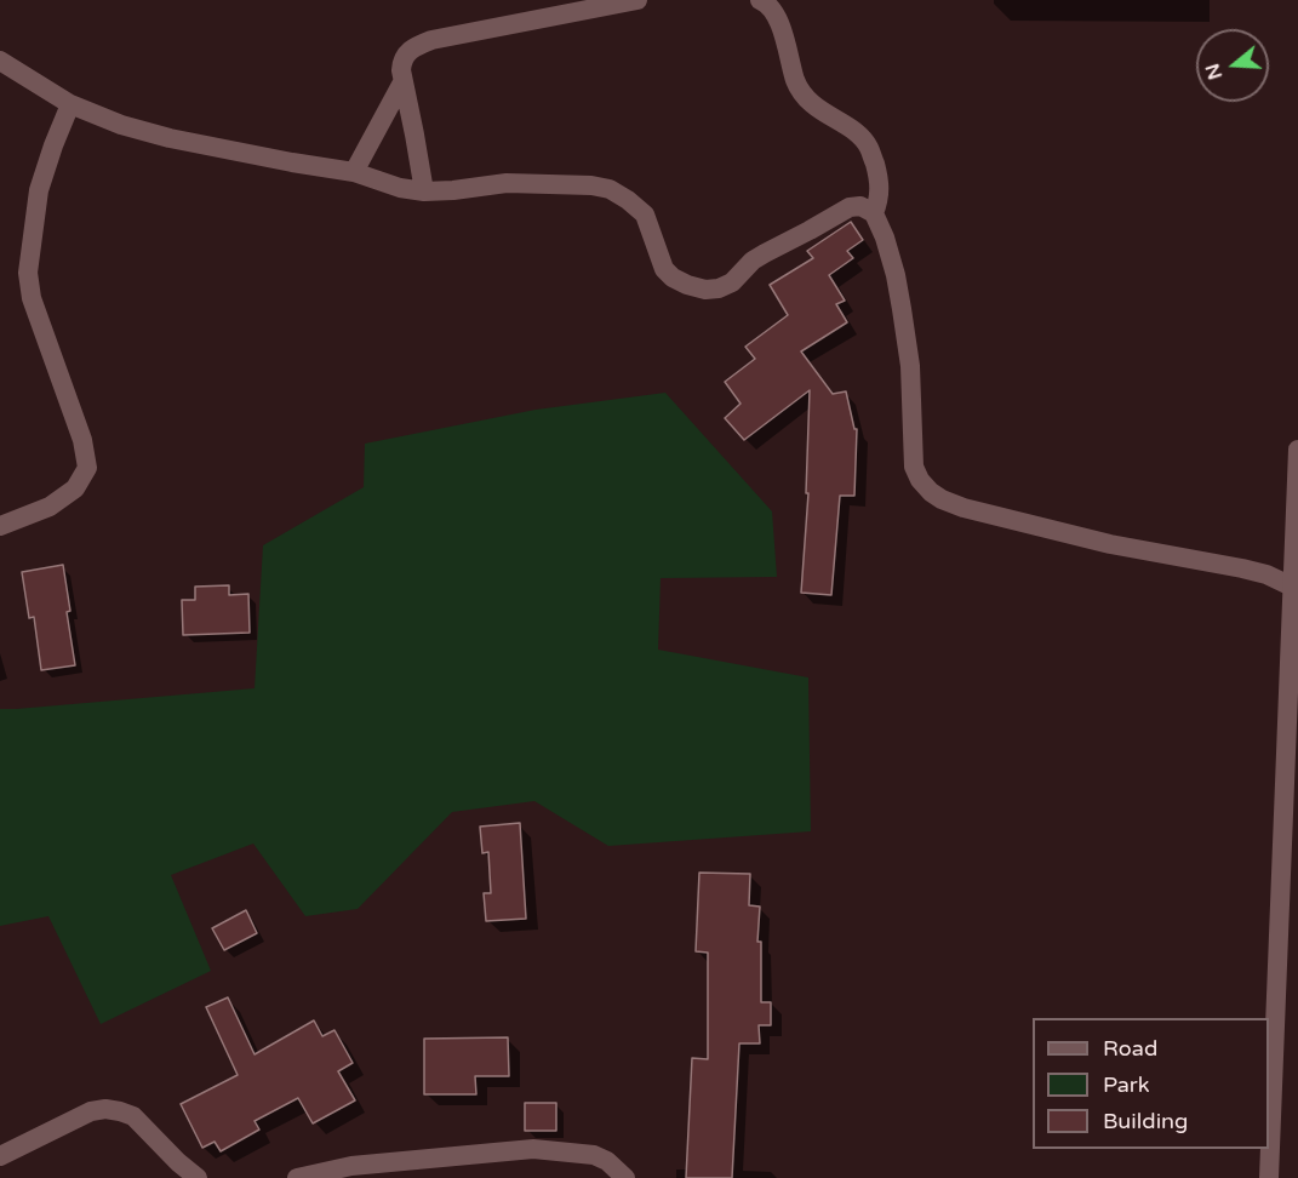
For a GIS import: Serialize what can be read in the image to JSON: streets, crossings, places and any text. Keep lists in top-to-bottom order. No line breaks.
{"legend":["Road","Park","Building"],"north":"left"}
